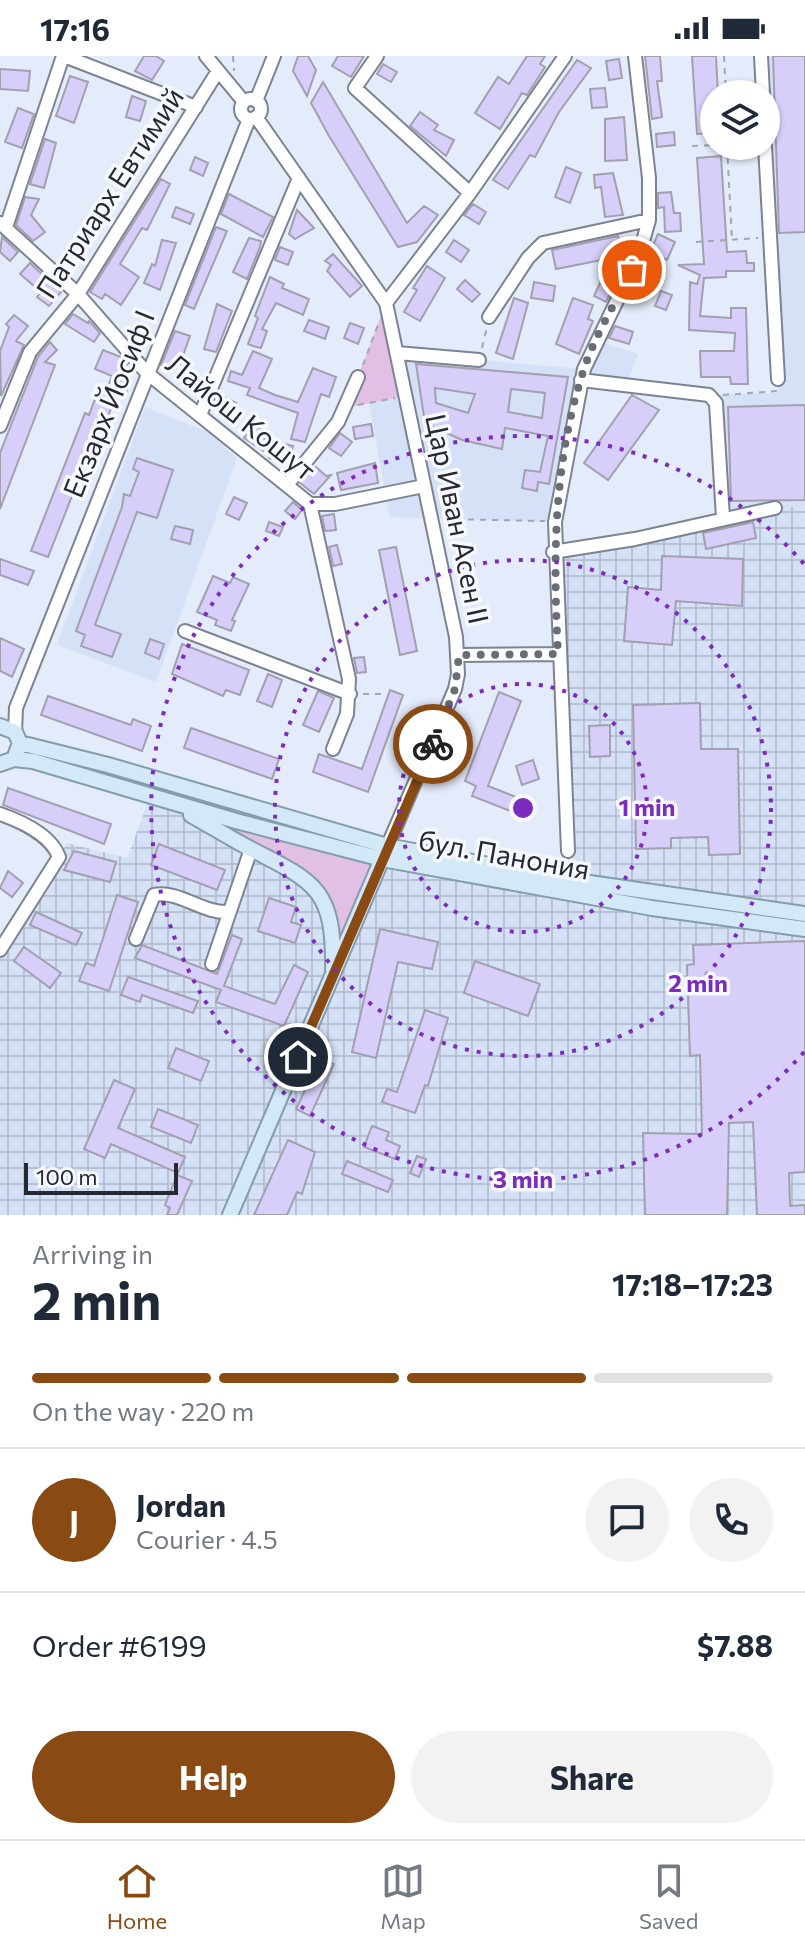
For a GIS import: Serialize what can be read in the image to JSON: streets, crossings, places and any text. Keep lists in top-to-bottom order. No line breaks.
{"streets":{"main road":["Цар Иван Асен II","бул. Панония"],"street":["Патриарх Евтимий","Екзарх Йосиф I","Лайош Кошут"]},"crossings":[["Патриарх Евтимий","Лайош Кошут"],["Екзарх Йосиф I","Лайош Кошут"],["Екзарх Йосиф I","Цар Иван Асен II"],["Екзарх Йосиф I","бул. Панония"],["Цар Иван Асен II","бул. Панония"]],"scale_bar":"100 m","page":{"status":"17:16","scale":"100 m","heading":["2 min","Arriving in","17:18–17:23"],"panel":["Jordan","Courier · 4.5","Order #6199","$7.88"],"bar":"On the way · 220 m","round":"J","buttons":["Help","Share"],"tabs":["Home","Map","Saved"]},"rings":["1 min","2 min","3 min"]}
